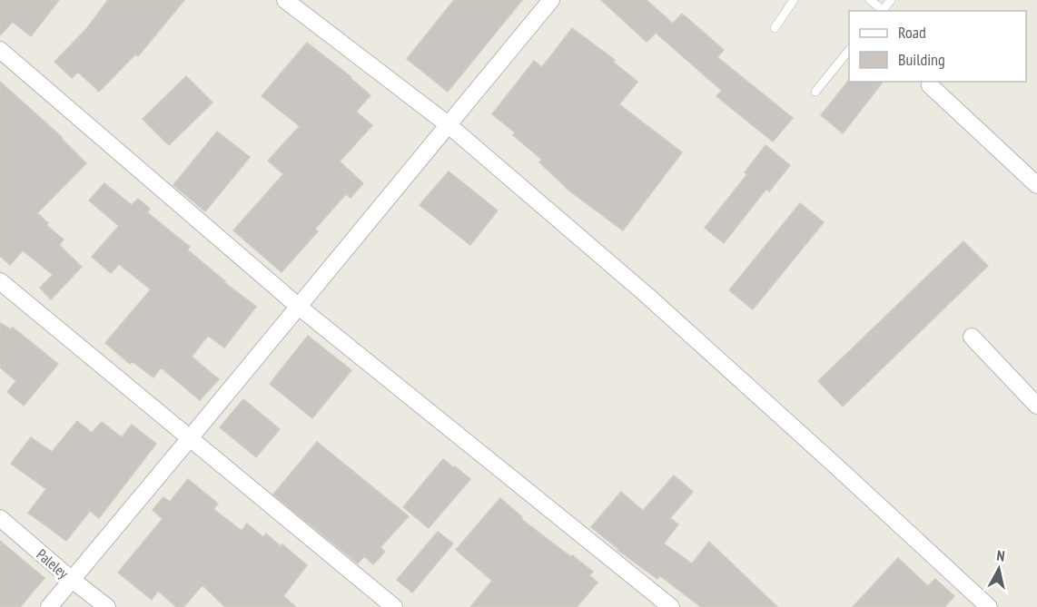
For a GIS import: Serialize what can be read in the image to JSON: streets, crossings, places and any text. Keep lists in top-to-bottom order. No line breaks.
{"streets":{"street":["Paleley"]},"legend":["Road","Building"],"north":"top"}
